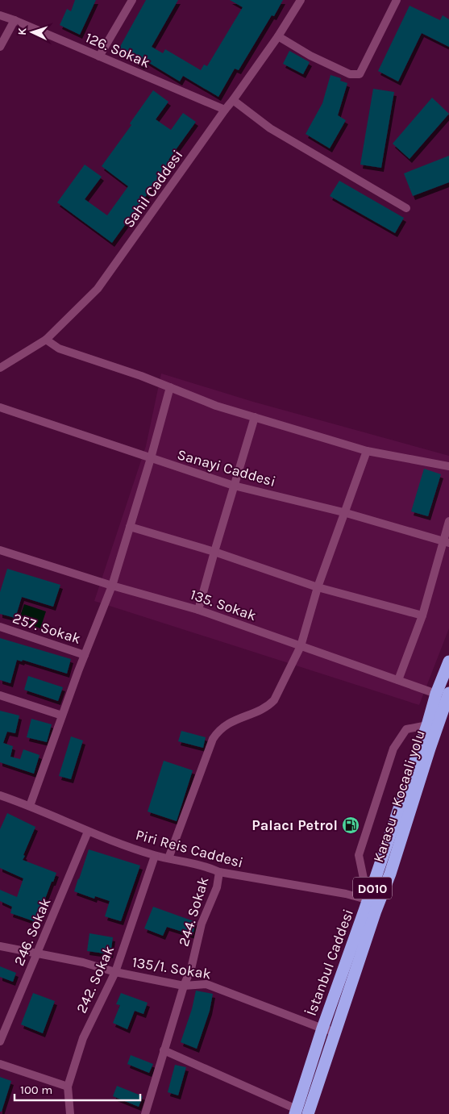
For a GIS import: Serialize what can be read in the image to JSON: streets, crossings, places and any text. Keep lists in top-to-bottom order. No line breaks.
{"streets":{"highway":["Karasu - Kocaali yolu","D010","İstanbul Caddesi"],"street":["126. Sokak","Sahil Caddesi","Sanayi Caddesi","135. Sokak","257. Sokak","Piri Reis Caddesi","244. Sokak","246. Sokak","135/1. Sokak","242. Sokak"]},"crossings":[["126. Sokak","Sahil Caddesi"],["135. Sokak","İstanbul Caddesi"],["Karasu - Kocaali yolu","Piri Reis Caddesi"],["Karasu - Kocaali yolu","İstanbul Caddesi"],["Karasu - Kocaali yolu","135/1. Sokak"],["Piri Reis Caddesi","244. Sokak"],["Piri Reis Caddesi","246. Sokak"],["Piri Reis Caddesi","İstanbul Caddesi"],["Piri Reis Caddesi","242. Sokak"],["244. Sokak","135/1. Sokak"],["246. Sokak","135/1. Sokak"],["İstanbul Caddesi","135/1. Sokak"],["135/1. Sokak","242. Sokak"]],"places":{"fuel station":["Palacı Petrol"]},"scale_bar":"100 m","north":"left"}
